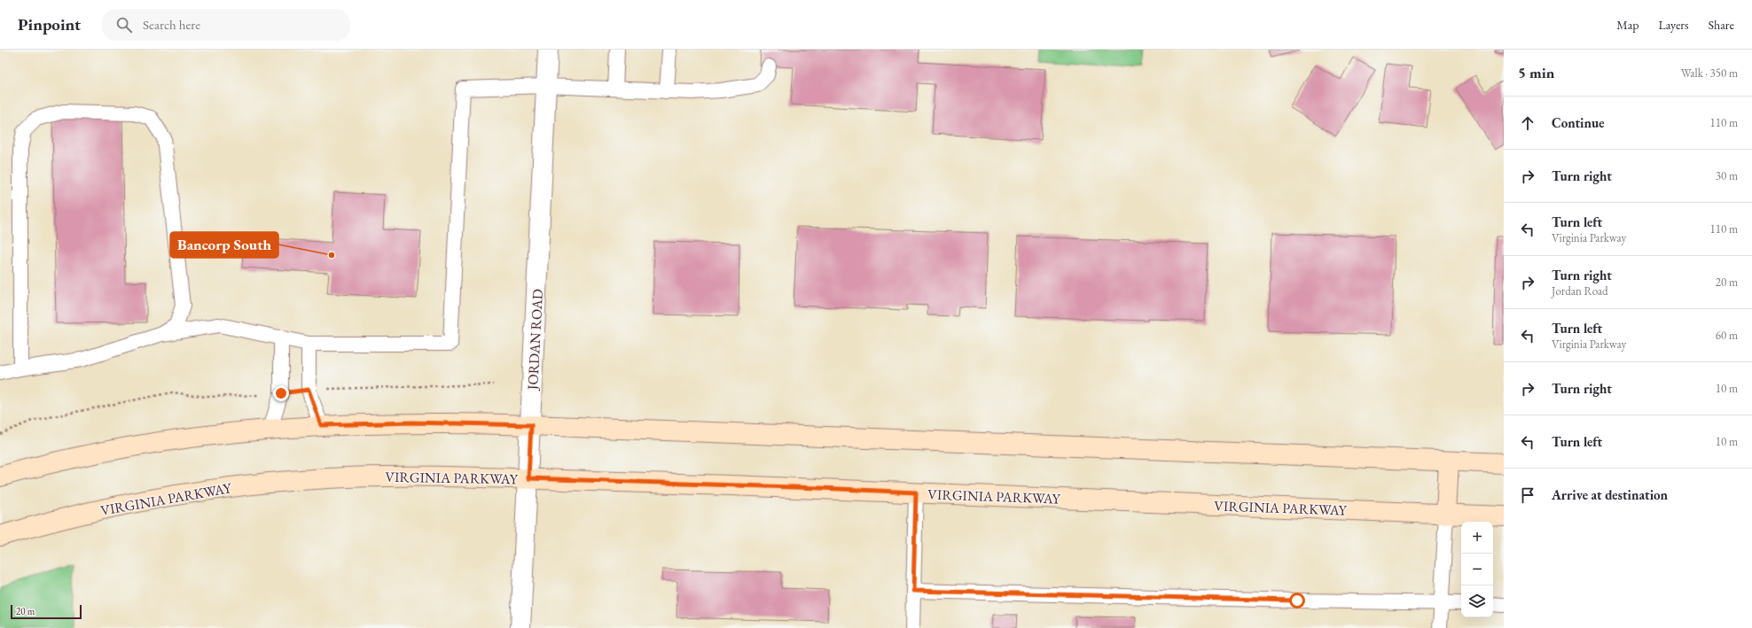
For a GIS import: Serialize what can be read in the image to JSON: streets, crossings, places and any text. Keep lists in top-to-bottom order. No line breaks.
{"streets":{"main road":["VIRGINIA PARKWAY"],"street":["JORDAN ROAD"]},"crossings":[["JORDAN ROAD","VIRGINIA PARKWAY"]],"places":["Bancorp South"],"scale_bar":"20 m","page":{"header":"Pinpoint","search":"Search here","nav":["Map","Layers","Share"],"heading":["5 min","Walk · 350 m"],"list":[["Continue","110 m"],["Turn right","30 m"],["Turn left","Virginia Parkway","110 m"],["Turn right","Jordan Road","20 m"],["Turn left","Virginia Parkway","60 m"],["Turn right","10 m"],["Turn left","10 m"],"Arrive at destination"],"map_buttons":["+","−"],"scale":"20 m"}}
